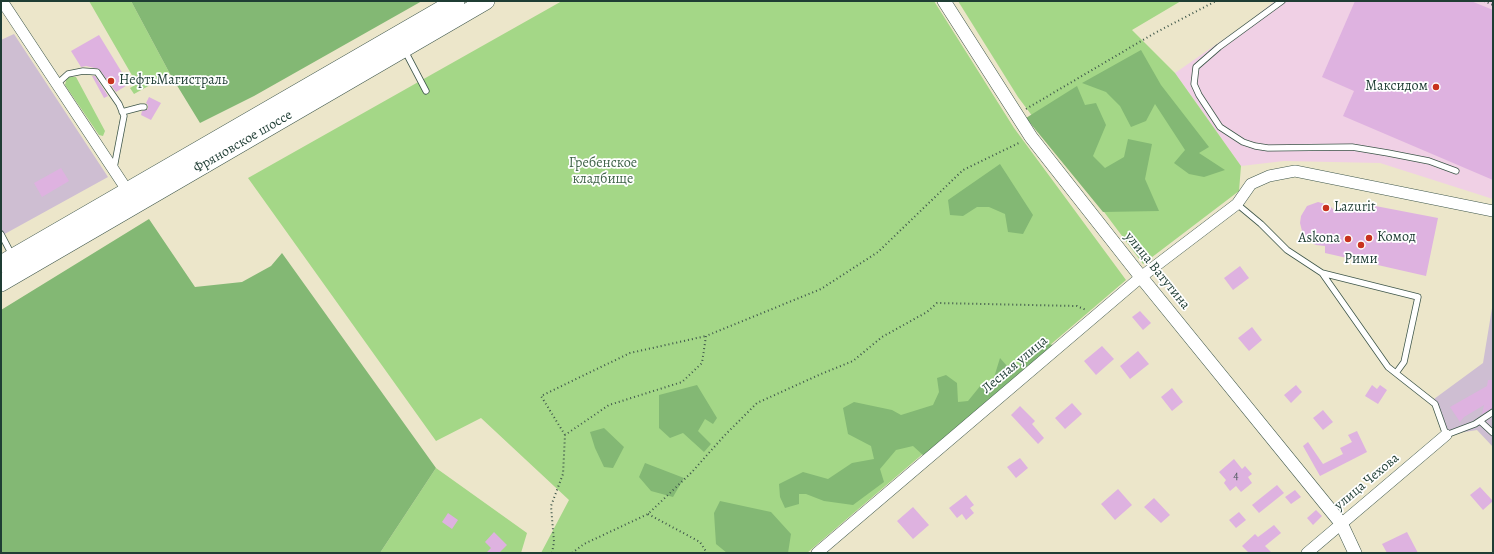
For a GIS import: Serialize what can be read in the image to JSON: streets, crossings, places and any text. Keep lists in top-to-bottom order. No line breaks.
{"streets":{"main road":["Фряновское шоссе"],"street":["улица Ватутина","Лесная улица","улица Чехова"]},"crossings":[["улица Ватутина","Лесная улица"],["улица Ватутина","улица Чехова"]],"parks":["Гребенское кладбище"],"places":["НефтьМагистраль","Максидом","Lazurit","Комод","Askona","Рими"],"house_numbers":["4"]}
